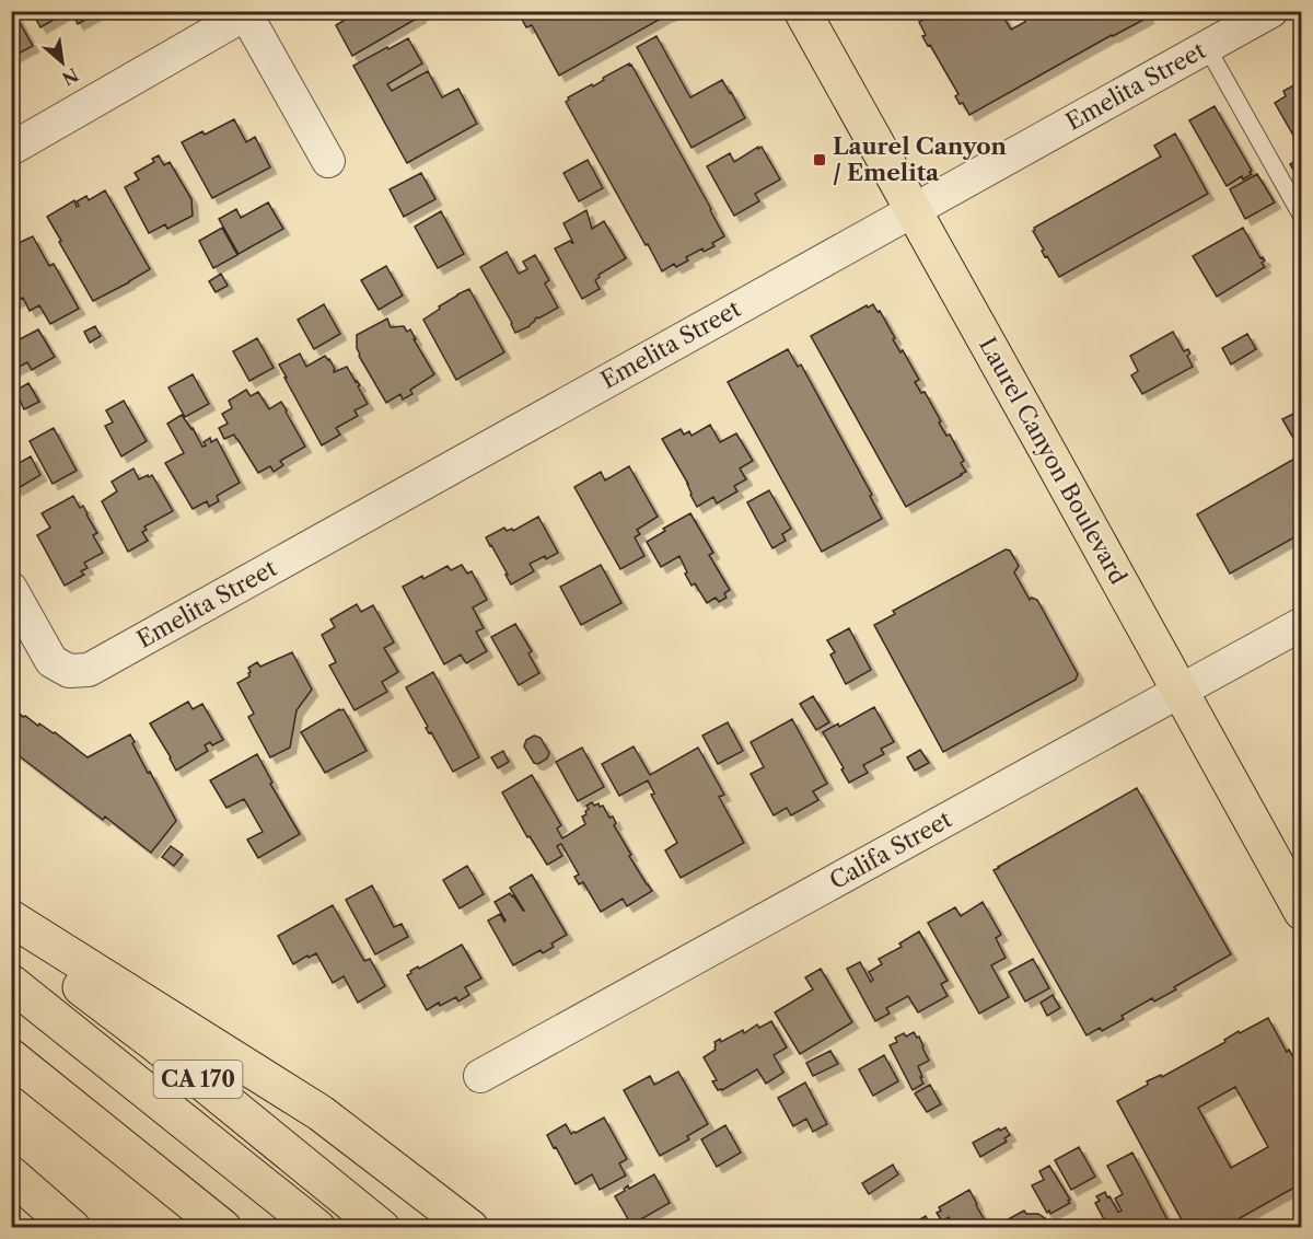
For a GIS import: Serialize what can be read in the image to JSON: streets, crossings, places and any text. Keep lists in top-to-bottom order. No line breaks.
{"streets":{"main road":["Laurel Canyon Boulevard","CA 170"],"street":["Emelita Street","Califa Street"]},"crossings":[["Emelita Street","Laurel Canyon Boulevard"],["Laurel Canyon Boulevard","Califa Street"]],"places":{"transit":["Laurel Canyon / Emelita"]},"north":"bottom right"}
